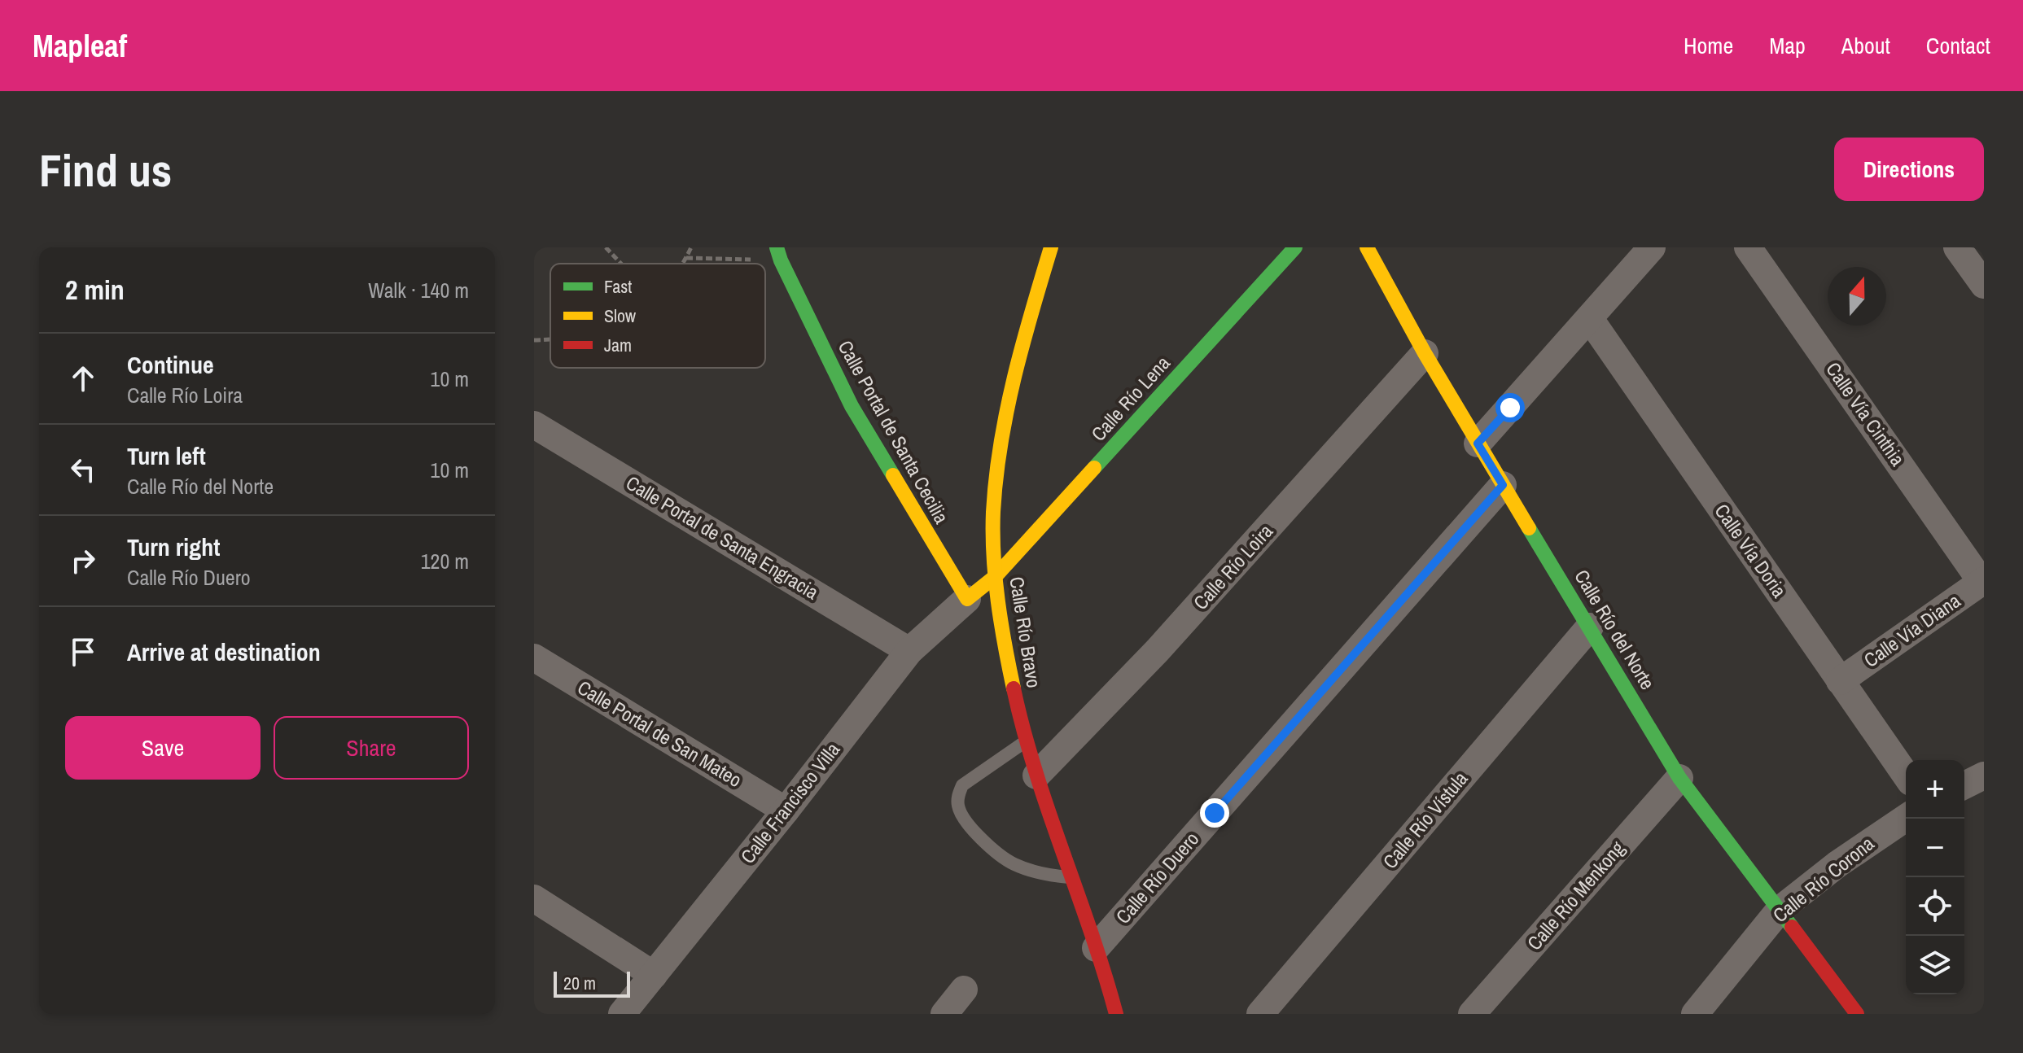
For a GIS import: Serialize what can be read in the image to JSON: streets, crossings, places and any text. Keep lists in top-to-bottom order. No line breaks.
{"streets":{"street":["Calle Río Lena","Calle Vía Cinthia","Calle Portal de Santa Cecilia","Calle Portal de Santa Engracia","Calle Vía Doria","Calle Río Loira","Calle Río del Norte","Calle Vía Diana","Calle Río Bravo","Calle Portal de San Mateo","Calle Francisco Villa","Calle Río Vístula","Calle Río Duero","Calle Río Corona","Calle Río Menkong"]},"crossings":[["Calle Río Lena","Calle Río Bravo"],["Calle Vía Cinthia","Calle Vía Diana"],["Calle Portal de Santa Cecilia","Calle Francisco Villa"],["Calle Portal de Santa Engracia","Calle Francisco Villa"],["Calle Vía Doria","Calle Vía Diana"],["Calle Río Loira","Calle Río del Norte"],["Calle Río Loira","Calle Río Bravo"],["Calle Río del Norte","Calle Río Vístula"],["Calle Río del Norte","Calle Río Duero"],["Calle Río del Norte","Calle Río Corona"],["Calle Río del Norte","Calle Río Menkong"],["Calle Río Bravo","Calle Río Duero"],["Calle Portal de San Mateo","Calle Francisco Villa"]],"legend":["Fast","Slow","Jam"],"scale_bar":"20 m","north":"top","page":{"header":"Mapleaf","nav":["Home","Map","About","Contact"],"buttons":["Directions",["Save","Share"]],"title":"Find us","heading":["2 min","Walk · 140 m"],"list":[["Continue","Calle Río Loira","10 m"],["Turn left","Calle Río del Norte","10 m"],["Turn right","Calle Río Duero","120 m"],"Arrive at destination"],"map_buttons":["+","−"],"scale":"20 m"}}
